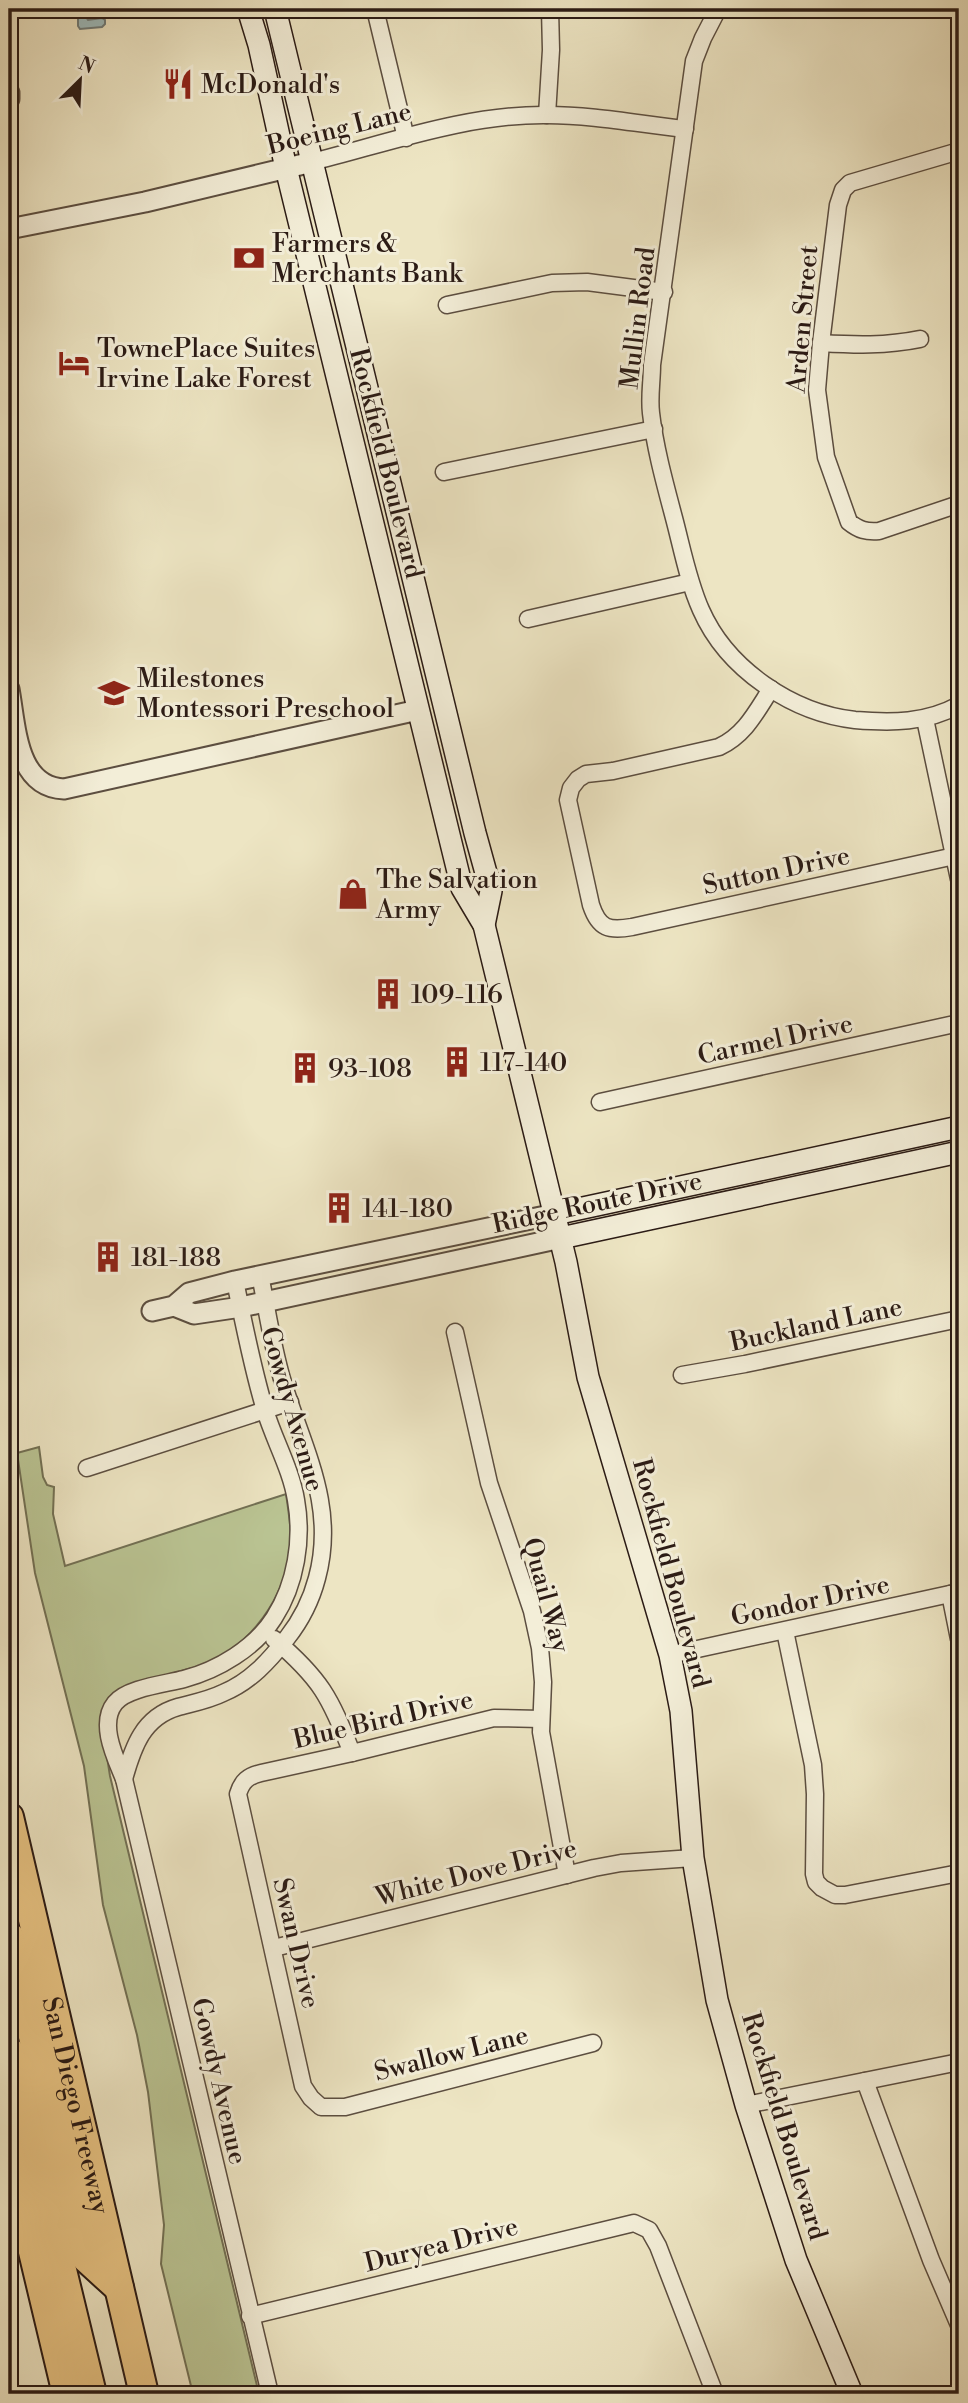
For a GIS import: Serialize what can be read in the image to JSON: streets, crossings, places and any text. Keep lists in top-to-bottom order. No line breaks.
{"streets":{"highway":["San Diego Freeway"],"main road":["Rockfield Boulevard","Ridge Route Drive"],"street":["Boeing Lane","Mullin Road","Arden Street","Sutton Drive","Carmel Drive","Buckland Lane","Gowdy Avenue","Quail Way","Gondor Drive","Blue Bird Drive","White Dove Drive","Swan Drive","Swallow Lane","Duryea Drive"]},"crossings":[["Boeing Lane","Mullin Road"],["Boeing Lane","Rockfield Boulevard"],["Mullin Road","Sutton Drive"],["Rockfield Boulevard","Ridge Route Drive"],["Rockfield Boulevard","Gondor Drive"],["Rockfield Boulevard","White Dove Drive"],["Ridge Route Drive","Gowdy Avenue"],["Gowdy Avenue","Duryea Drive"],["Quail Way","Blue Bird Drive"],["Quail Way","White Dove Drive"],["Blue Bird Drive","Swan Drive"],["White Dove Drive","Swan Drive"],["Swan Drive","Swallow Lane"]],"places":{"restaurant":["McDonald's"],"bank":["Farmers & Merchants Bank"],"hotel":["TownePlace Suites Irvine Lake Forest"],"school or university":["Milestones Montessori Preschool"],"shop":["The Salvation Army"],"building":["109-116","117-140","93-108","141-180","181-188"]},"north":"top right"}
